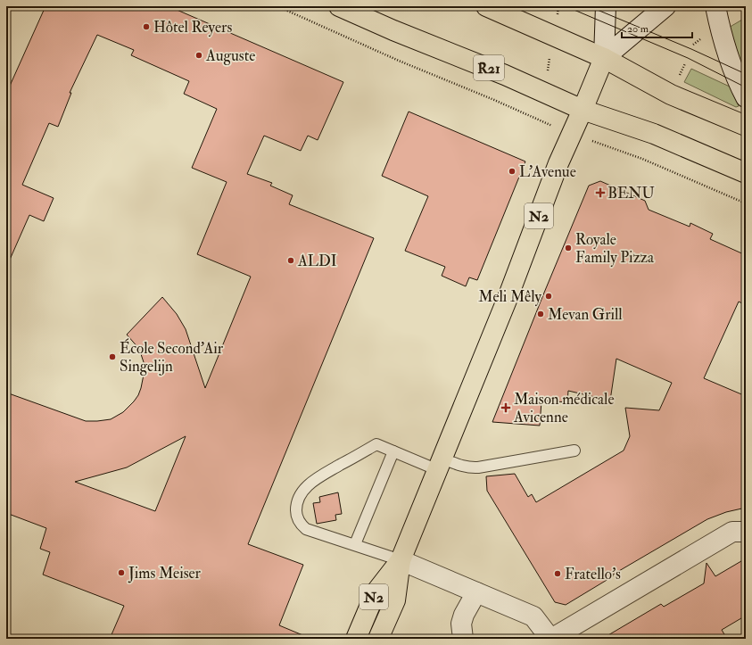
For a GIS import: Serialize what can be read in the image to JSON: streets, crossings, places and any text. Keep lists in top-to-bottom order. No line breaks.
{"streets":{"main road":["R21","N2"]},"crossings":[["R21","N2"]],"places":{"other":["Hôtel Reyers","Auguste","L'Avenue","Royale Family Pizza","ALDI","Meli Mêly","Mevan Grill","École Second'Air Singelijn","Jims Meiser","Fratello's"],"health":["BENU","Maison médicale Avicenne"]},"scale_bar":"20 m"}
